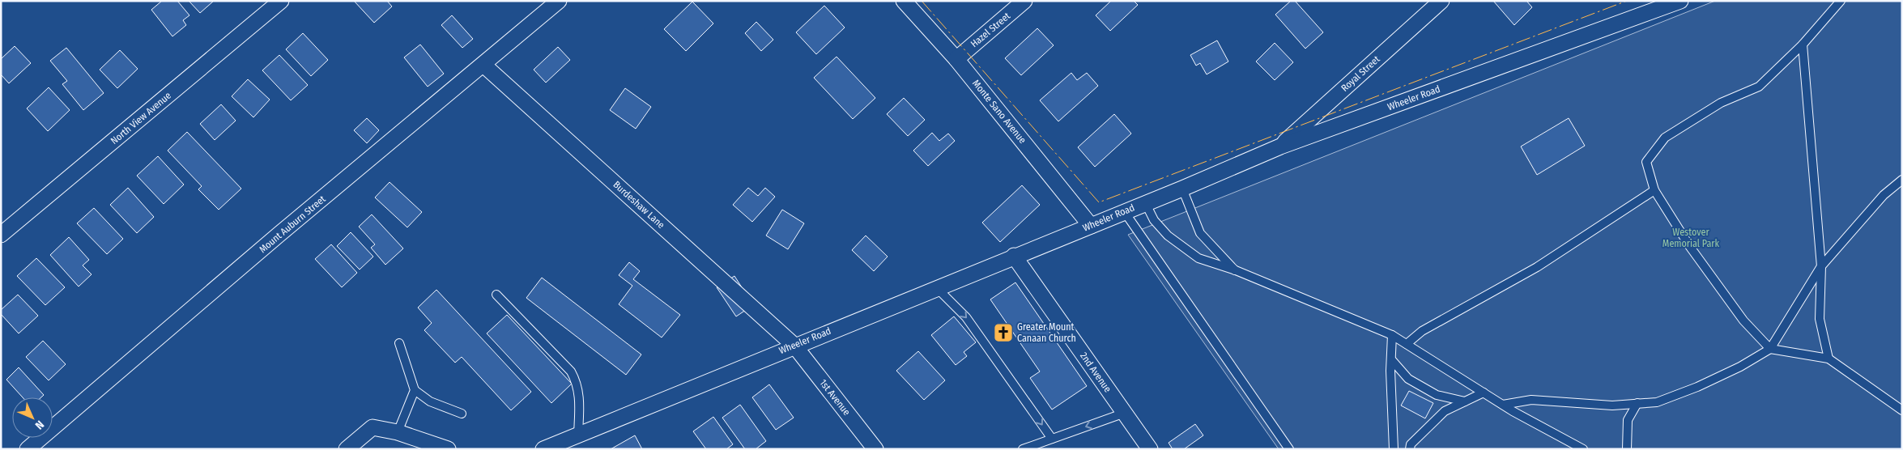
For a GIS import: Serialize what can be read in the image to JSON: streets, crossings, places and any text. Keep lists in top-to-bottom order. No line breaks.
{"streets":{"street":["Hazel Street","Royal Street","Wheeler Road","Monte Sano Avenue","North View Avenue","Burdeshaw Lane","Mount Auburn Street","2nd Avenue","1st Avenue"]},"crossings":[["Hazel Street","Monte Sano Avenue"],["Royal Street","Wheeler Road"],["Wheeler Road","Monte Sano Avenue"],["Wheeler Road","Burdeshaw Lane"],["Wheeler Road","2nd Avenue"],["Wheeler Road","1st Avenue"],["Burdeshaw Lane","Mount Auburn Street"],["Burdeshaw Lane","1st Avenue"]],"parks":["Westover Memorial Park"],"places":{"church":["Greater Mount Canaan Church"]},"north":"bottom right"}
